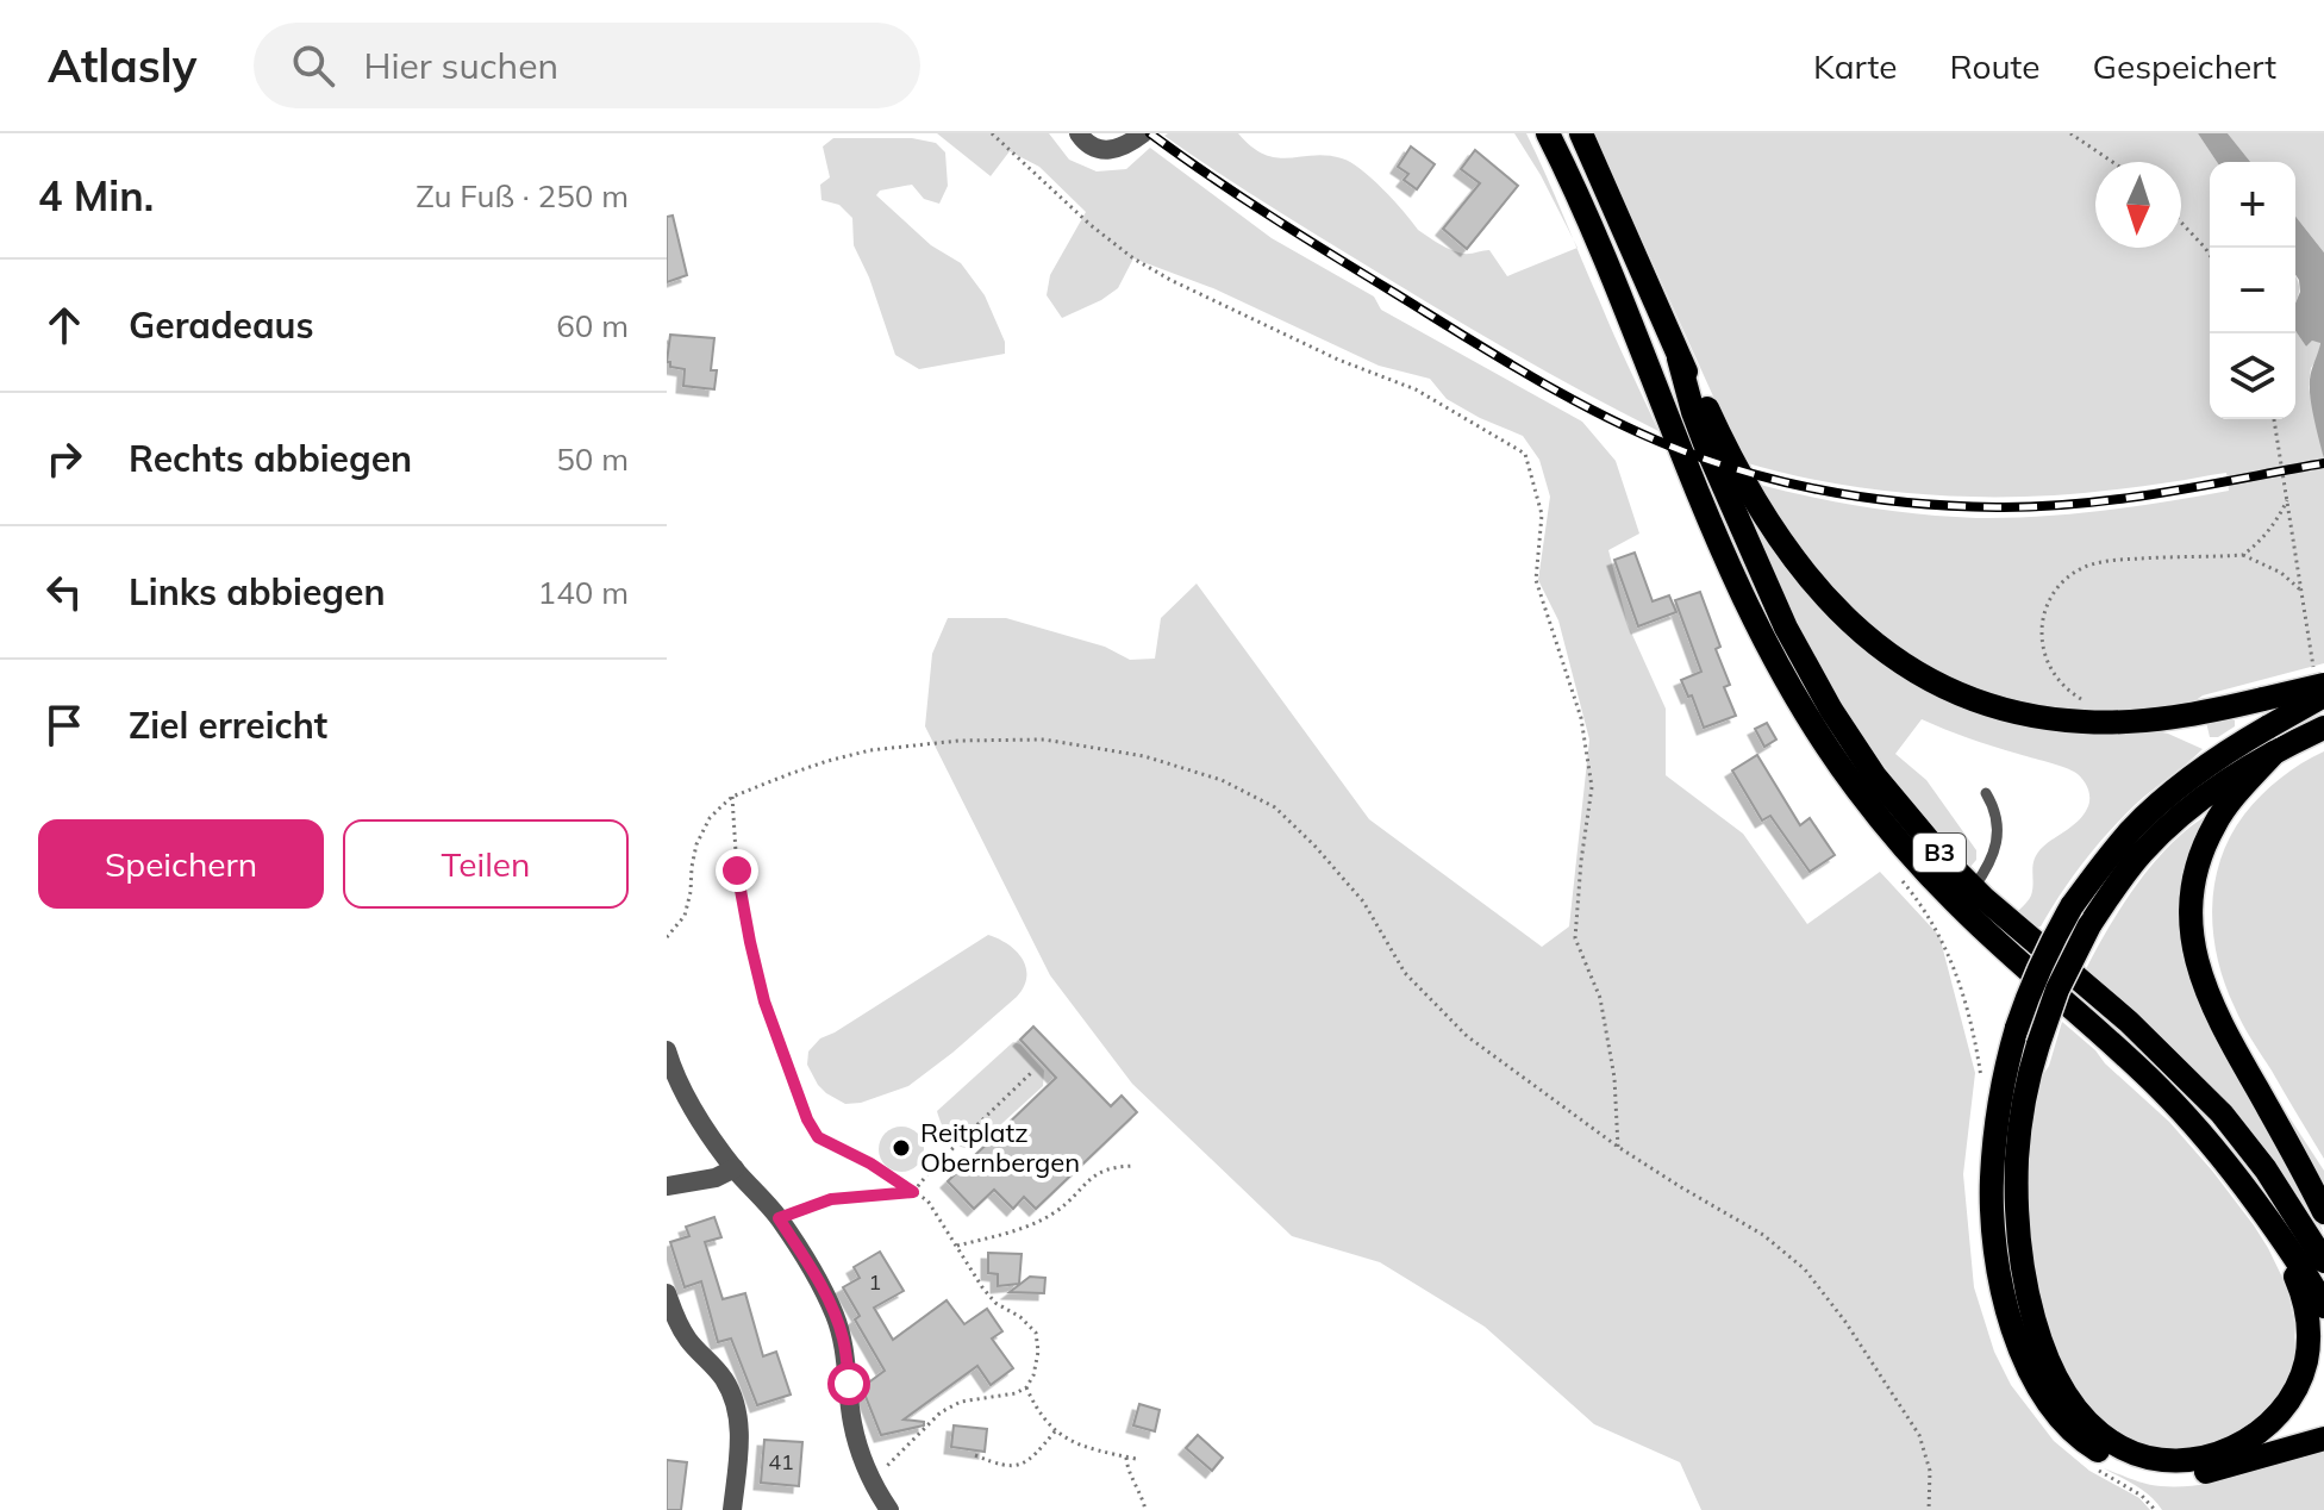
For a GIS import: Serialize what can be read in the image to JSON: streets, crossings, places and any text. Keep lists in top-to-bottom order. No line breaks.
{"streets":{"main road":["B3"]},"places":["Reitplatz Obernbergen"],"house_numbers":["1","41"],"north":"bottom","page":{"header":"Atlasly","search":"Hier suchen","nav":["Karte","Route","Gespeichert"],"heading":["4 Min.","Zu Fuß · 250 m"],"map_buttons":["+","−"],"list":[["Geradeaus","60 m"],["Rechts abbiegen","50 m"],["Links abbiegen","140 m"],"Ziel erreicht"],"buttons":["Speichern","Teilen"]}}
